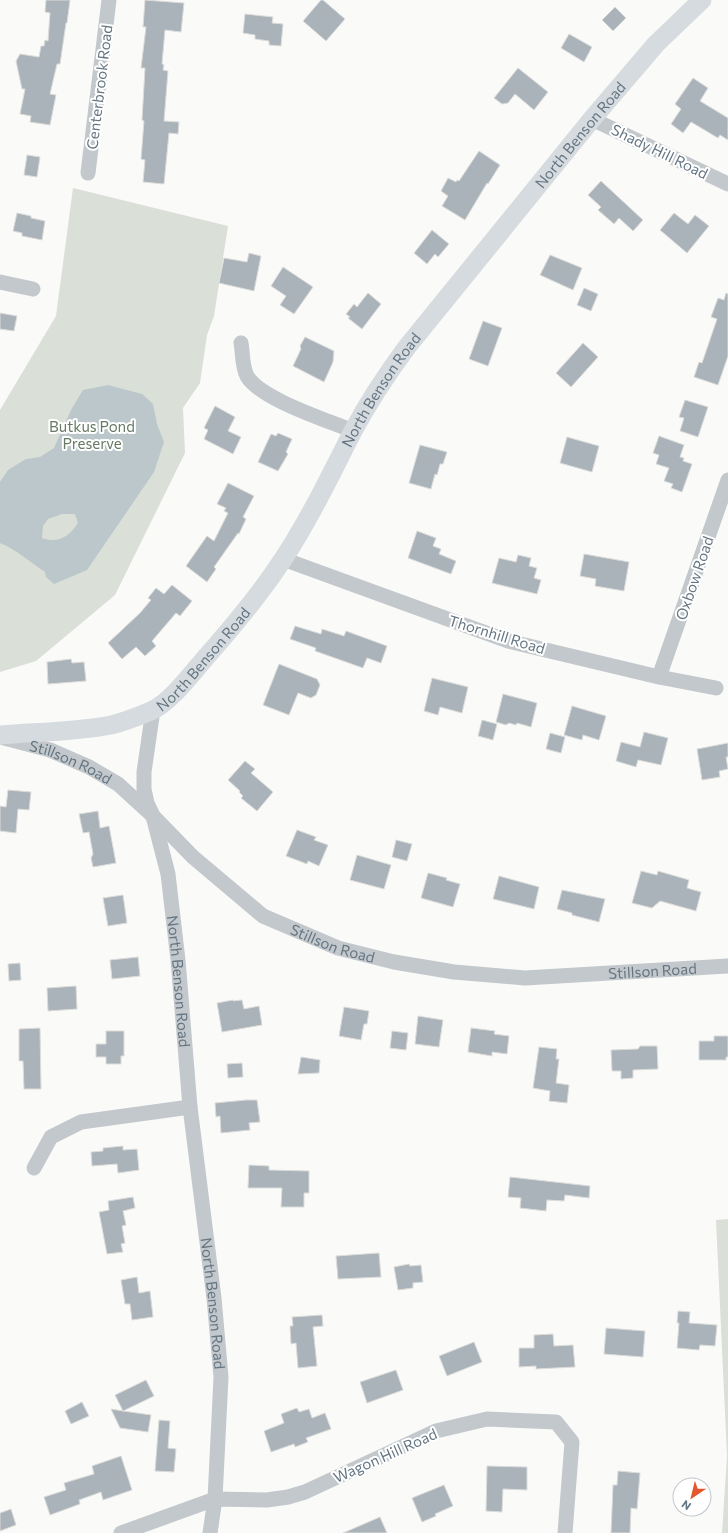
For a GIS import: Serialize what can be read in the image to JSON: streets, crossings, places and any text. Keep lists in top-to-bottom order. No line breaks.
{"streets":{"main road":["North Benson Road","Stillson Road"],"street":["Centerbrook Road","Shady Hill Road","Oxbow Road","Thornhill Road","Wagon Hill Road"]},"crossings":[["North Benson Road","Shady Hill Road"],["North Benson Road","Thornhill Road"],["North Benson Road","Stillson Road"],["North Benson Road","Wagon Hill Road"],["Oxbow Road","Thornhill Road"]],"parks":["Butkus Pond Preserve"],"north":"bottom left"}
